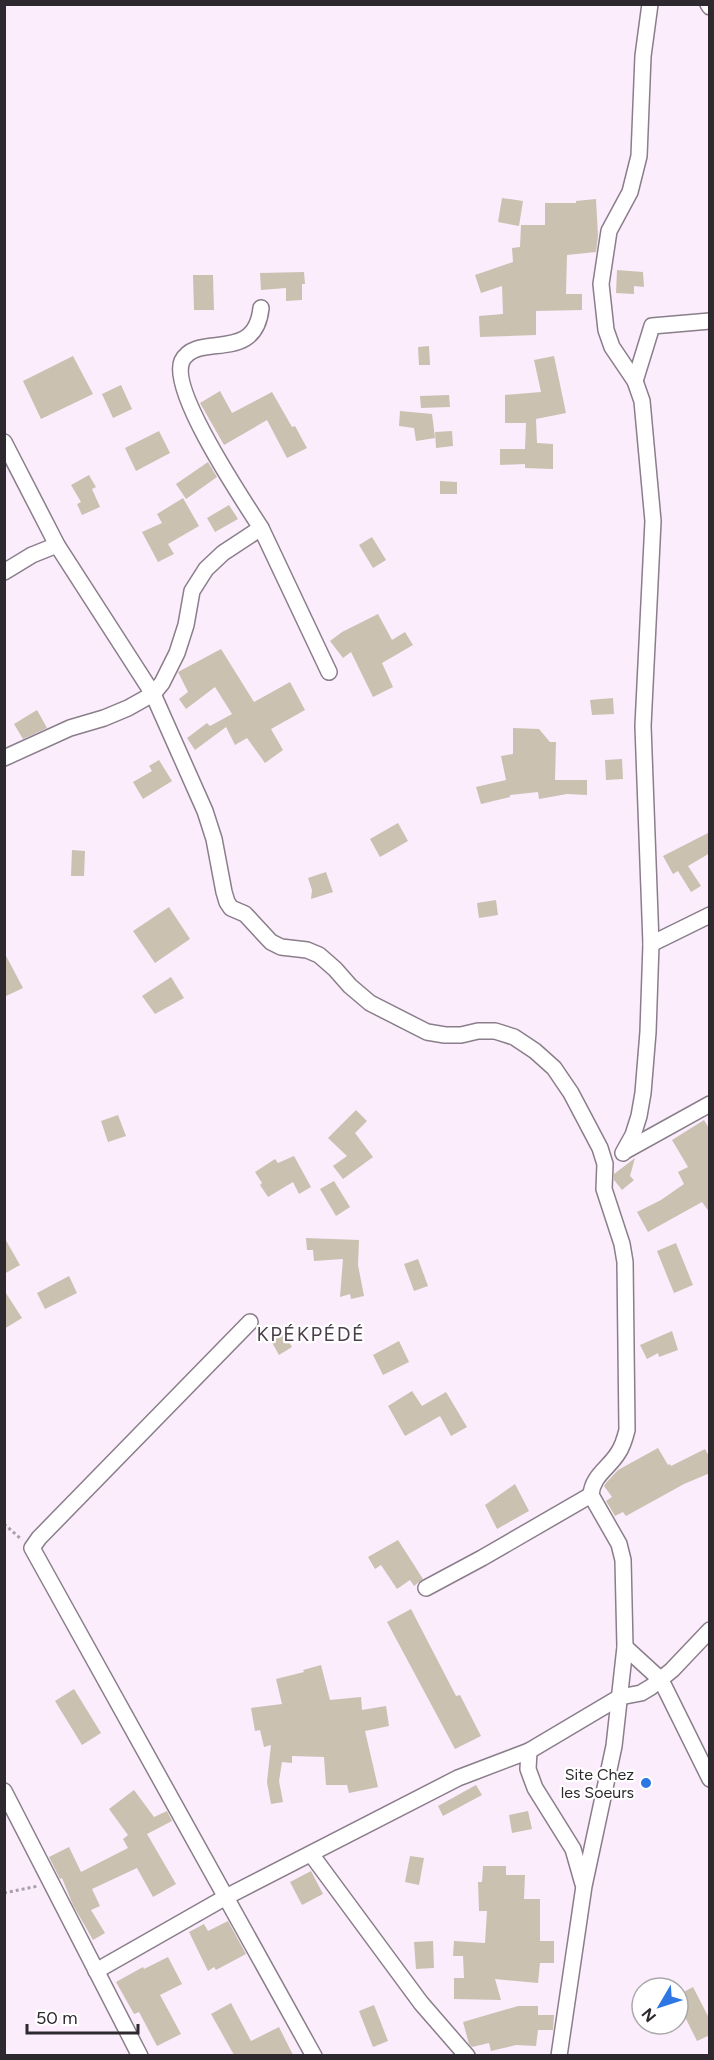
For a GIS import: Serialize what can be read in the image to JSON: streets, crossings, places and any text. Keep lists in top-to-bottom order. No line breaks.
{"districts":["KPÉKPÉDÉ"],"places":["Site Chez les Soeurs"],"scale_bar":"50 m","north":"bottom left"}
